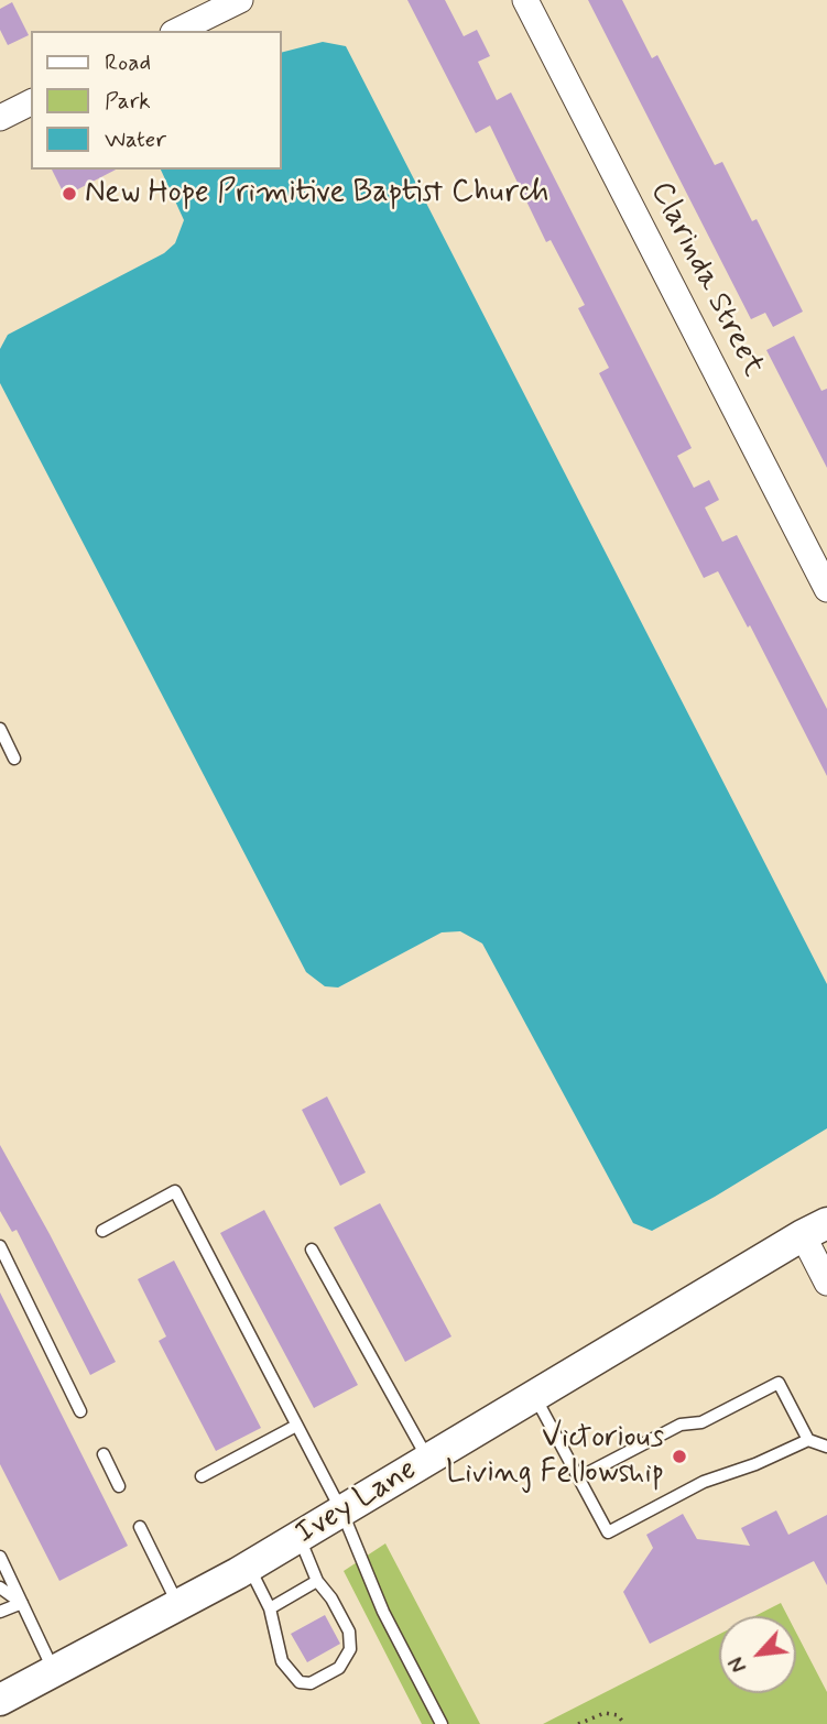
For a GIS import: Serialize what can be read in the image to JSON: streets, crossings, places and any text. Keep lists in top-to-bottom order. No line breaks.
{"streets":{"street":["Clarinda Street","Ivey Lane"]},"places":["New Hope Primitive Baptist Church","Victorious Living Fellowship"],"legend":["Road","Park","Water"],"north":"bottom left"}
